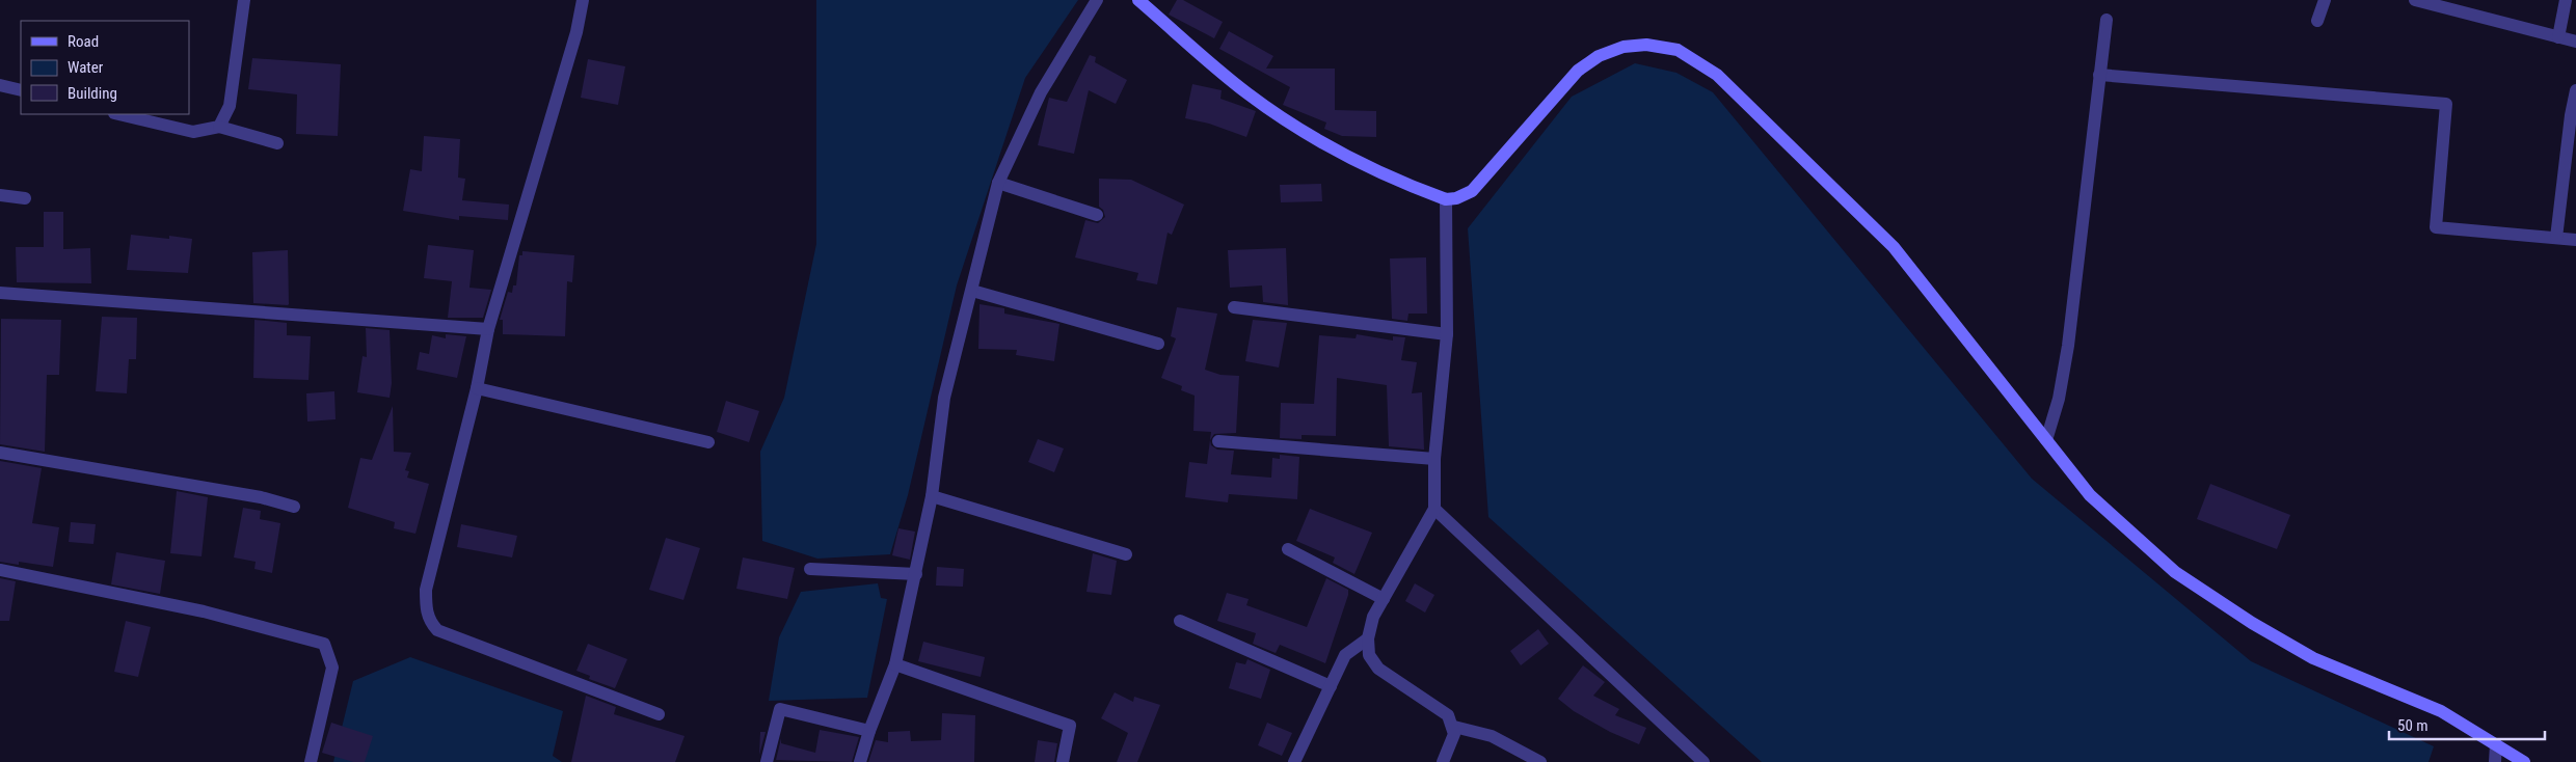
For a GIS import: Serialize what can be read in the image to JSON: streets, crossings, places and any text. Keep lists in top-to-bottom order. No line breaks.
{"legend":["Road","Water","Building"],"scale_bar":"50 m"}
